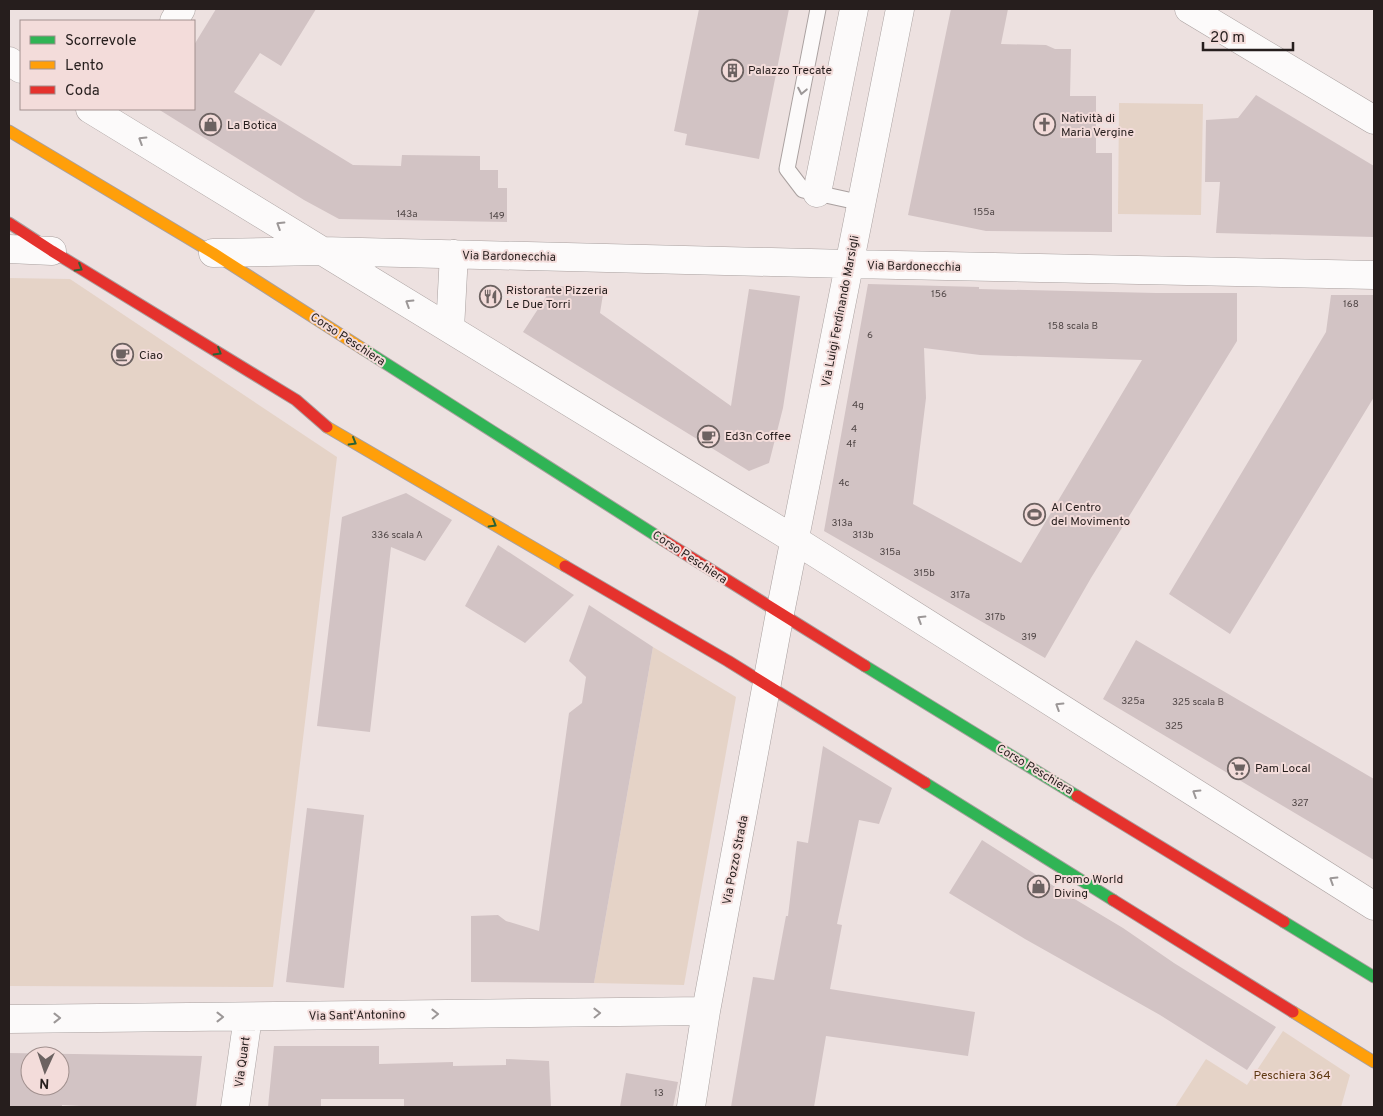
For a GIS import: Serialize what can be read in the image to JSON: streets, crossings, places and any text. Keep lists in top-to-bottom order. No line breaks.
{"streets":{"main road":["Corso Peschiera"],"street":["Via Bardonecchia","Via Luigi Ferdinando Marsigli","Via Pozzo Strada","Via Sant'Antonino","Via Quart"]},"crossings":[["Via Bardonecchia","Via Luigi Ferdinando Marsigli"],["Via Bardonecchia","Corso Peschiera"],["Via Luigi Ferdinando Marsigli","Corso Peschiera"],["Via Luigi Ferdinando Marsigli","Via Pozzo Strada"],["Corso Peschiera","Via Pozzo Strada"],["Via Pozzo Strada","Via Sant'Antonino"],["Via Sant'Antonino","Via Quart"]],"one_way":["Via Sant'Antonino"],"parks":["Peschiera 364"],"places":{"building":["Palazzo Trecate"],"shop":["La Botica","Promo World Diving"],"church":["Natività di Maria Vergine"],"restaurant":["Ristorante Pizzeria Le Due Torri"],"cafe":["Ciao","Ed3n Coffee"],"sports":["Al Centro del Movimento"],"supermarket":["Pam Local"]},"house_numbers":["155a","143a","149","156","168","158 scala B","6","4g","4","4f","4c","313a","336 scala A","313b","315a","315b","317a","317b","319","325a","325 scala B","325","327","13"],"legend":["Scorrevole","Lento","Coda"],"scale_bar":"20 m","north":"bottom"}
